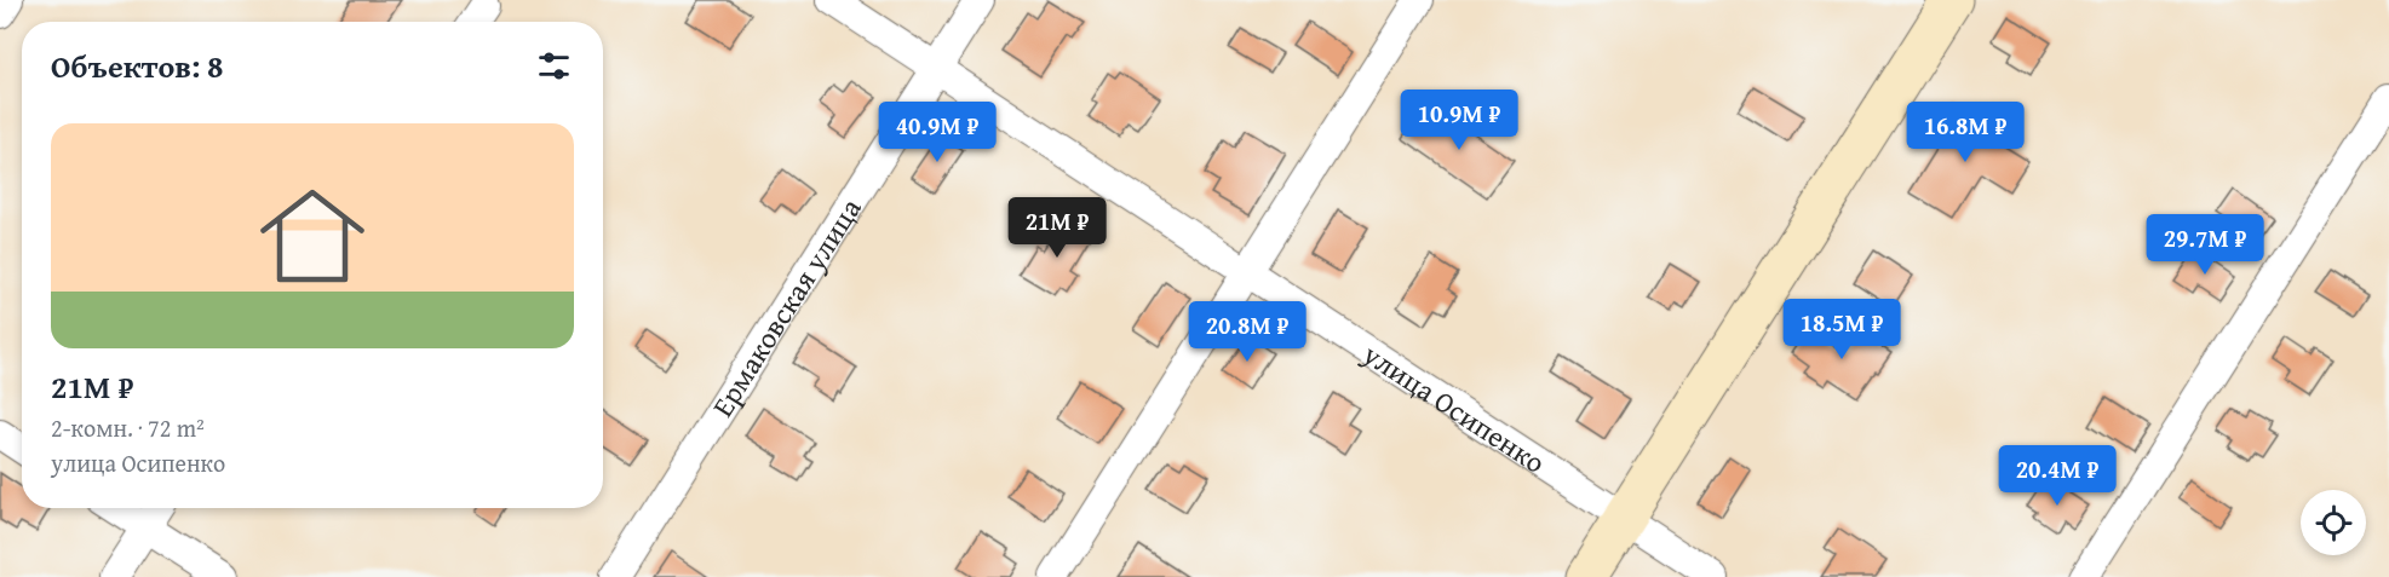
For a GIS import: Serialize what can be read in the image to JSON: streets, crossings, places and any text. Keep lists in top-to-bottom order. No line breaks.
{"streets":{"street":["Ермаковская улица","улица Осипенко"]},"crossings":[["Ермаковская улица","улица Осипенко"]],"page":{"heading":"Объектов: 8","price":["10.9M ₽","40.9M ₽","16.8M ₽","21M ₽","29.7M ₽","18.5M ₽","20.8M ₽","20.4M ₽"],"list":[{"name":"21M ₽","note":"2-комн. · 72 m² · улица Осипенко"}]}}
